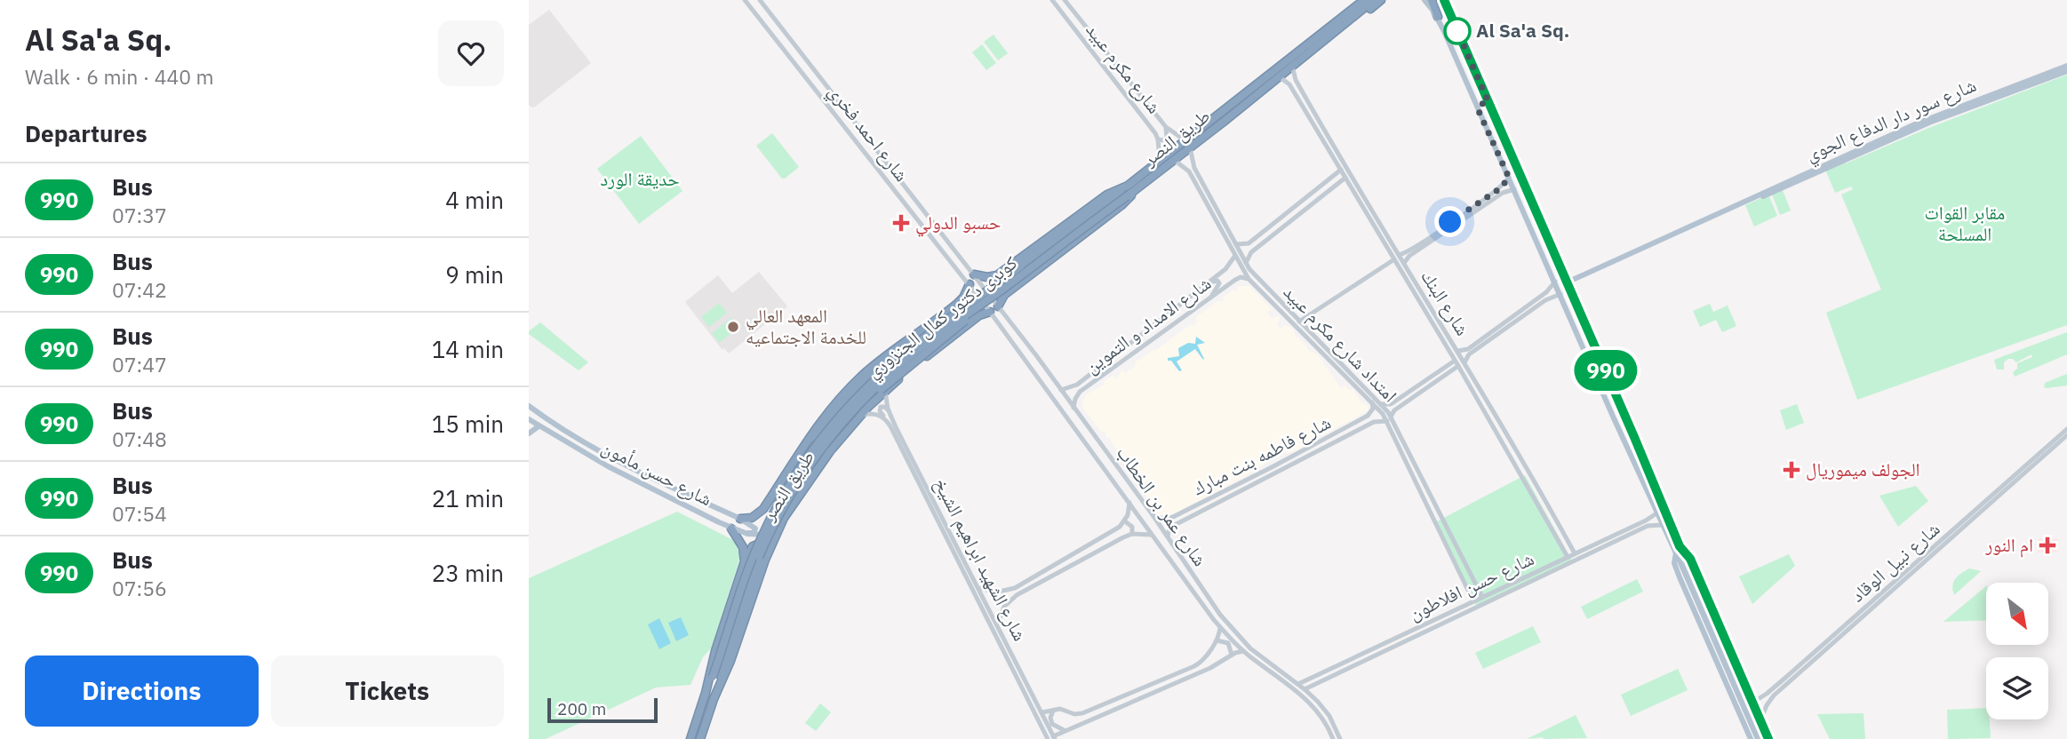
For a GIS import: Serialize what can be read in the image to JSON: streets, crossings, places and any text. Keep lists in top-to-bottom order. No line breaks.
{"streets":{"highway":["طريق النصر","كوبرى دكتور كمال الجنزوري"],"main road":["شارع سور دار الدفاع الجوي","شارع حسن مأمون"],"street":["شارع مكرم عبيد","شارع احمد فخري","شارع البنك","شارع الامداد و التموين","امتداد شارع مكرم عبيد","شارع فاطمه بنت مبارك","شارع عمر بن الخطاب","شارع الشهيد ابراهيم الشيخ","شارع نبيل الوقاد","شارع حسن افلاطون"]},"crossings":[["شارع مكرم عبيد","طريق النصر"],["شارع احمد فخري","طريق النصر"],["شارع احمد فخري","شارع عمر بن الخطاب"],["طريق النصر","شارع البنك"],["طريق النصر","كوبرى دكتور كمال الجنزوري"],["طريق النصر","امتداد شارع مكرم عبيد"],["طريق النصر","شارع حسن مأمون"],["طريق النصر","شارع عمر بن الخطاب"],["طريق النصر","شارع الشهيد ابراهيم الشيخ"],["شارع البنك","شارع حسن افلاطون"],["شارع الامداد و التموين","امتداد شارع مكرم عبيد"],["شارع الامداد و التموين","شارع عمر بن الخطاب"],["امتداد شارع مكرم عبيد","شارع حسن افلاطون"],["شارع فاطمه بنت مبارك","شارع عمر بن الخطاب"],["شارع عمر بن الخطاب","شارع حسن افلاطون"]],"parks":["حديقة الورد","مقابر القوات المسلحة"],"places":{"other":["Al Sa'a Sq.","المعهد العالي للخدمة الاجتماعيه"],"health":["حسبو الدولي","الجولف ميموريال","ام النور"]},"lines":["bus line 990"],"scale_bar":"200 m","north":"bottom right","page":{"heading":[["Al Sa'a Sq.","Walk · 6 min · 440 m"],"Departures"],"on_map":"990","list":[{"mark":"990","name":"Bus","note":"07:37","value":"4 min"},{"mark":"990","name":"Bus","note":"07:42","value":"9 min"},{"mark":"990","name":"Bus","note":"07:47","value":"14 min"},{"mark":"990","name":"Bus","note":"07:48","value":"15 min"},{"mark":"990","name":"Bus","note":"07:54","value":"21 min"},{"mark":"990","name":"Bus","note":"07:56","value":"23 min"}],"buttons":["Directions","Tickets"],"scale":"200 m"}}
